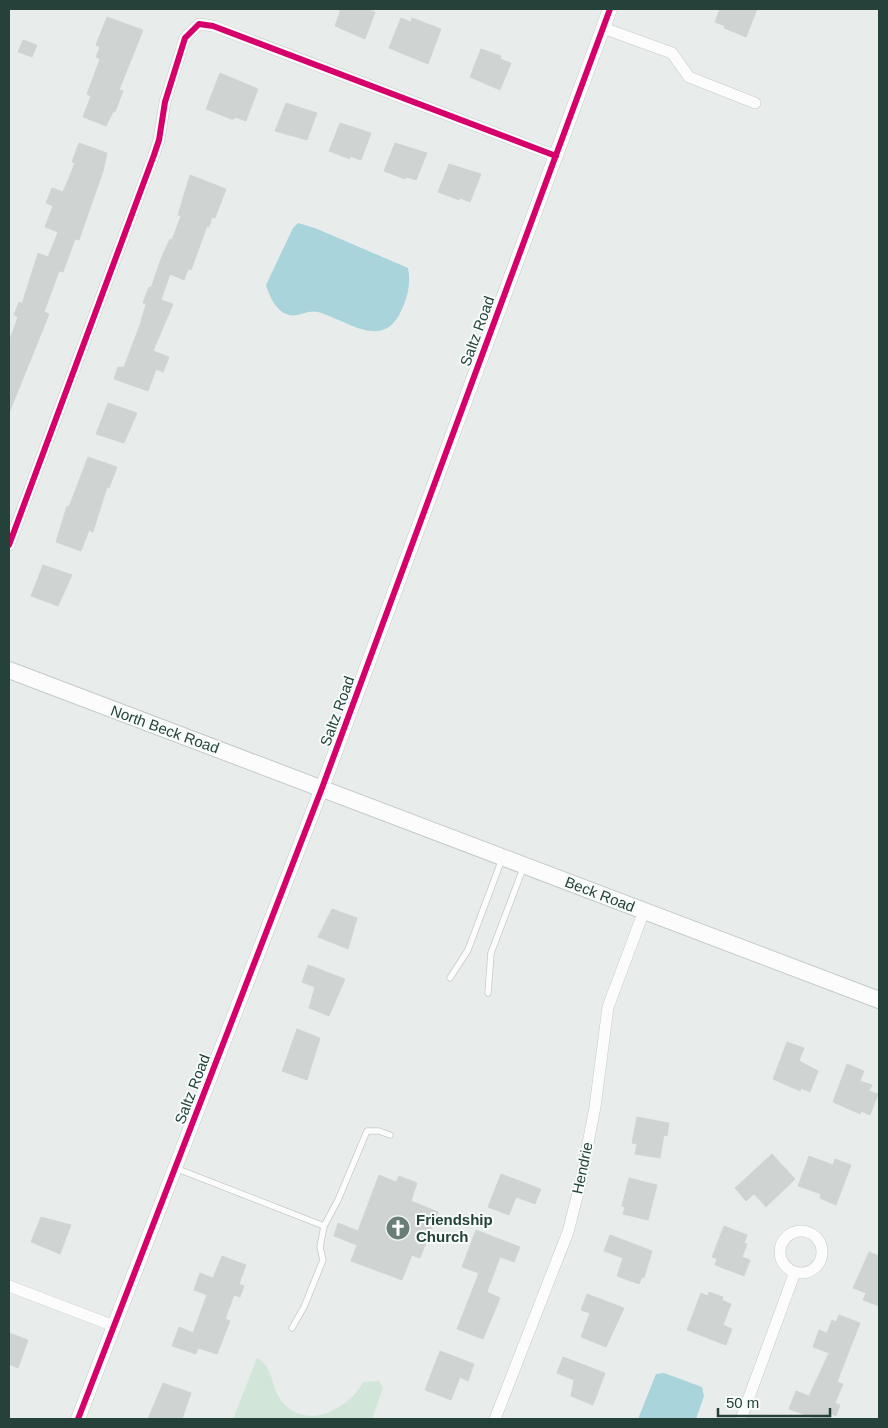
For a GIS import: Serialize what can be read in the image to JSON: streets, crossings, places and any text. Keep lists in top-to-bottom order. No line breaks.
{"streets":{"main road":["North Beck Road","Beck Road"],"street":["Saltz Road","Hendrie"]},"crossings":[["Saltz Road","North Beck Road"],["Saltz Road","Beck Road"],["North Beck Road","Beck Road"],["Beck Road","Hendrie"]],"places":{"church":["Friendship Church"]},"scale_bar":"50 m"}
